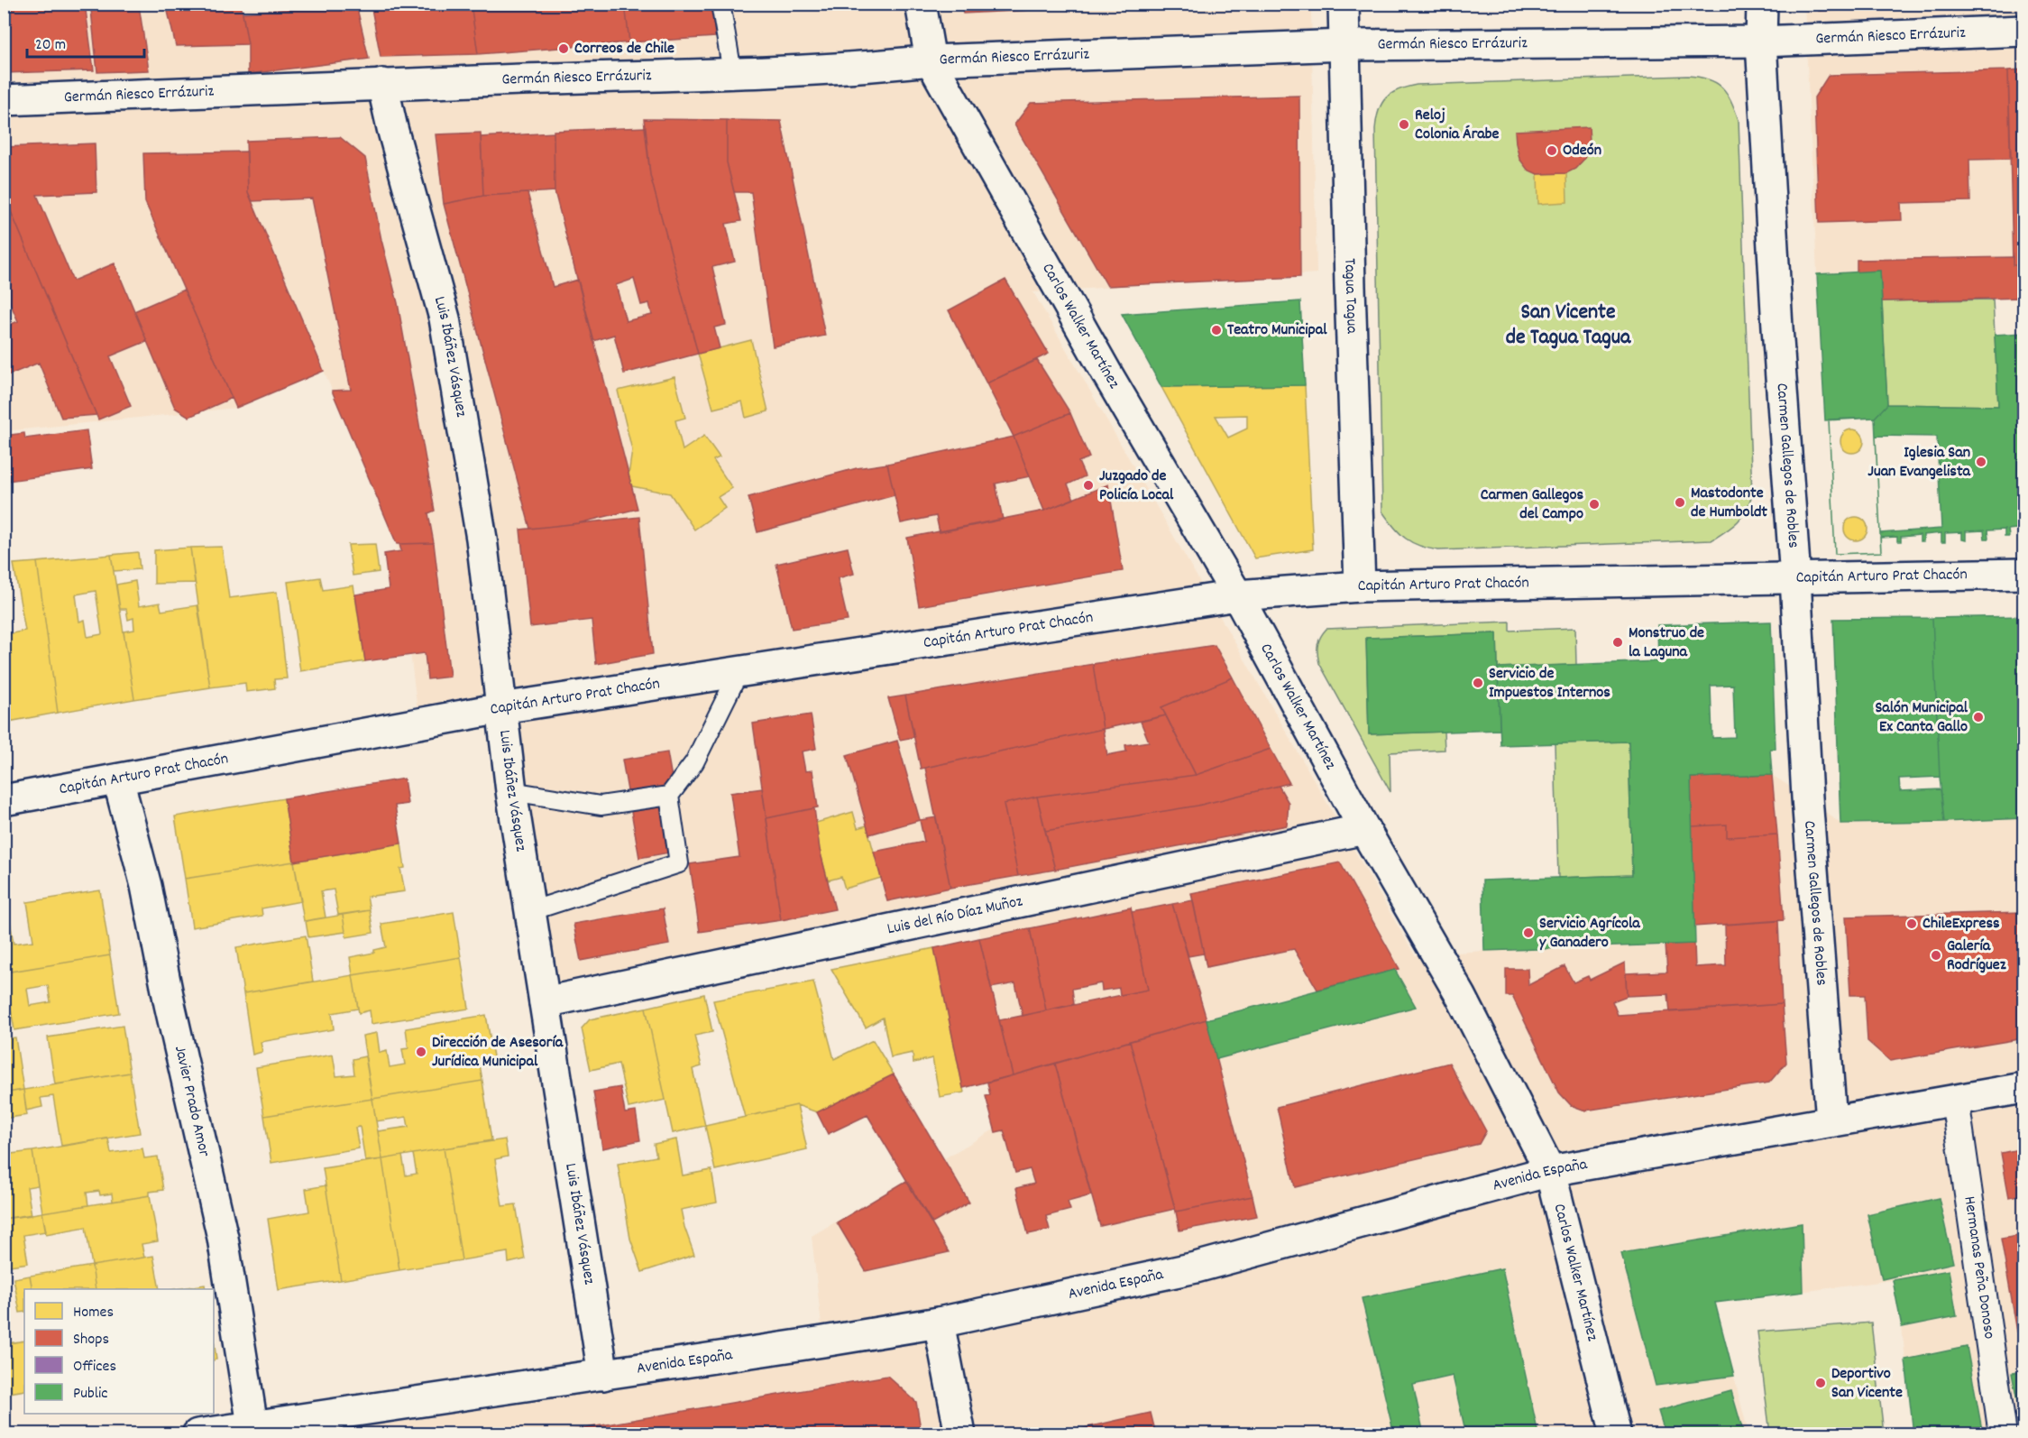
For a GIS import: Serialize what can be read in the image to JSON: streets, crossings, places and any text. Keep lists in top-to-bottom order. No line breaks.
{"streets":{"street":["Germán Riesco Errázuriz","Tagua Tagua","Carlos Walker Martínez","Luis Ibáñez Vásquez","Carmen Gallegos de Robles","Capitán Arturo Prat Chacón","Luis del Río Díaz Muñoz","Javier Prado Amor","Avenida España","Hermanas Peña Donoso"]},"crossings":[["Germán Riesco Errázuriz","Tagua Tagua"],["Germán Riesco Errázuriz","Carlos Walker Martínez"],["Germán Riesco Errázuriz","Luis Ibáñez Vásquez"],["Germán Riesco Errázuriz","Carmen Gallegos de Robles"],["Tagua Tagua","Capitán Arturo Prat Chacón"],["Carlos Walker Martínez","Capitán Arturo Prat Chacón"],["Carlos Walker Martínez","Luis del Río Díaz Muñoz"],["Carlos Walker Martínez","Avenida España"],["Luis Ibáñez Vásquez","Capitán Arturo Prat Chacón"],["Luis Ibáñez Vásquez","Luis del Río Díaz Muñoz"],["Luis Ibáñez Vásquez","Avenida España"],["Carmen Gallegos de Robles","Capitán Arturo Prat Chacón"],["Carmen Gallegos de Robles","Avenida España"],["Capitán Arturo Prat Chacón","Javier Prado Amor"],["Javier Prado Amor","Avenida España"],["Avenida España","Hermanas Peña Donoso"]],"districts":["San Vicente de Tagua Tagua"],"places":["Correos de Chile","Reloj Colonia Árabe","Odeón","Teatro Municipal","Iglesia San Juan Evangelista","Juzgado de Policía Local","Mastodonte de Humboldt","Carmen Gallegos del Campo","Monstruo de la Laguna","Servicio de Impuestos Internos","Salón Municipal Ex Canta Gallo","ChileExpress","Servicio Agrícola y Ganadero","Galería Rodríguez","Dirección de Asesoría Jurídica Municipal","Deportivo San Vicente"],"legend":["Homes","Shops","Offices","Public"],"scale_bar":"20 m"}
